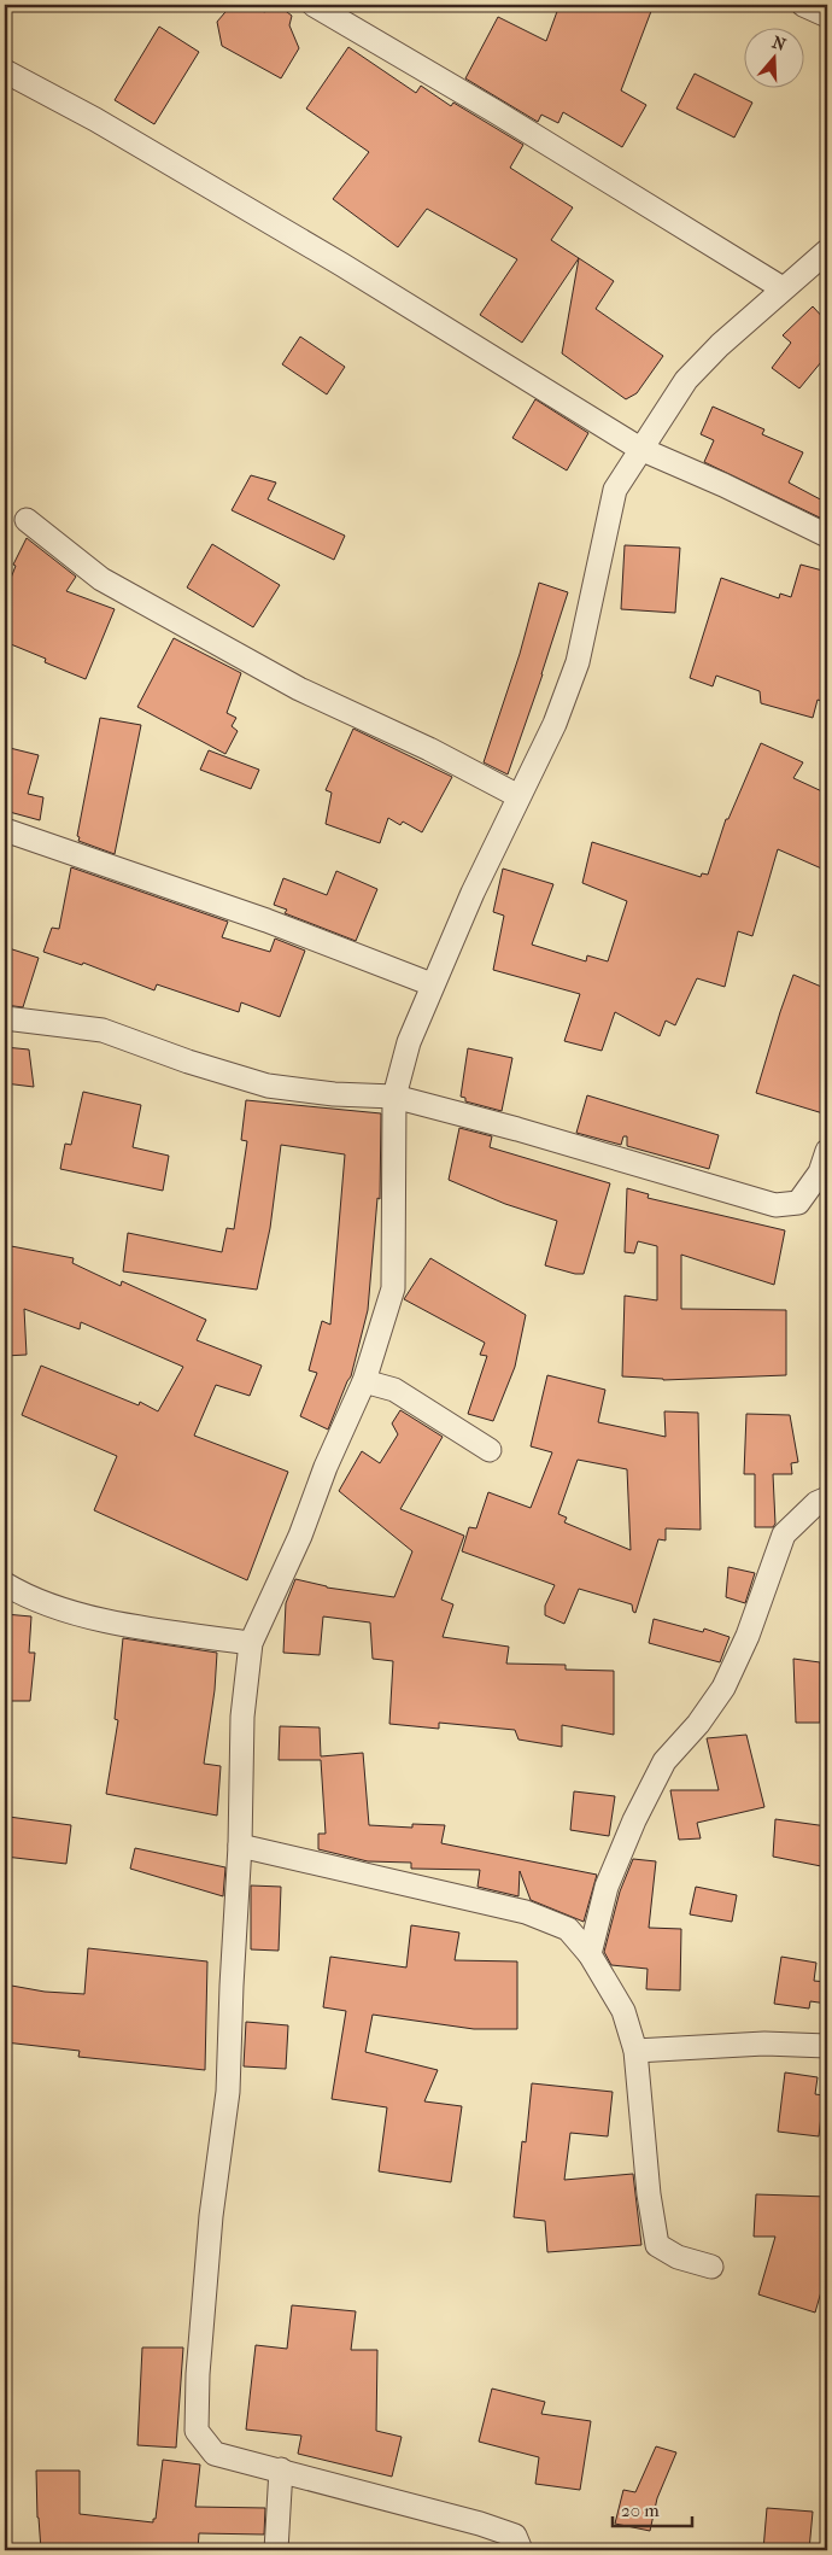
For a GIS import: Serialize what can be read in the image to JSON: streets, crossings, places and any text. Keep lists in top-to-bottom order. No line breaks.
{"scale_bar":"20 m","north":"top"}
